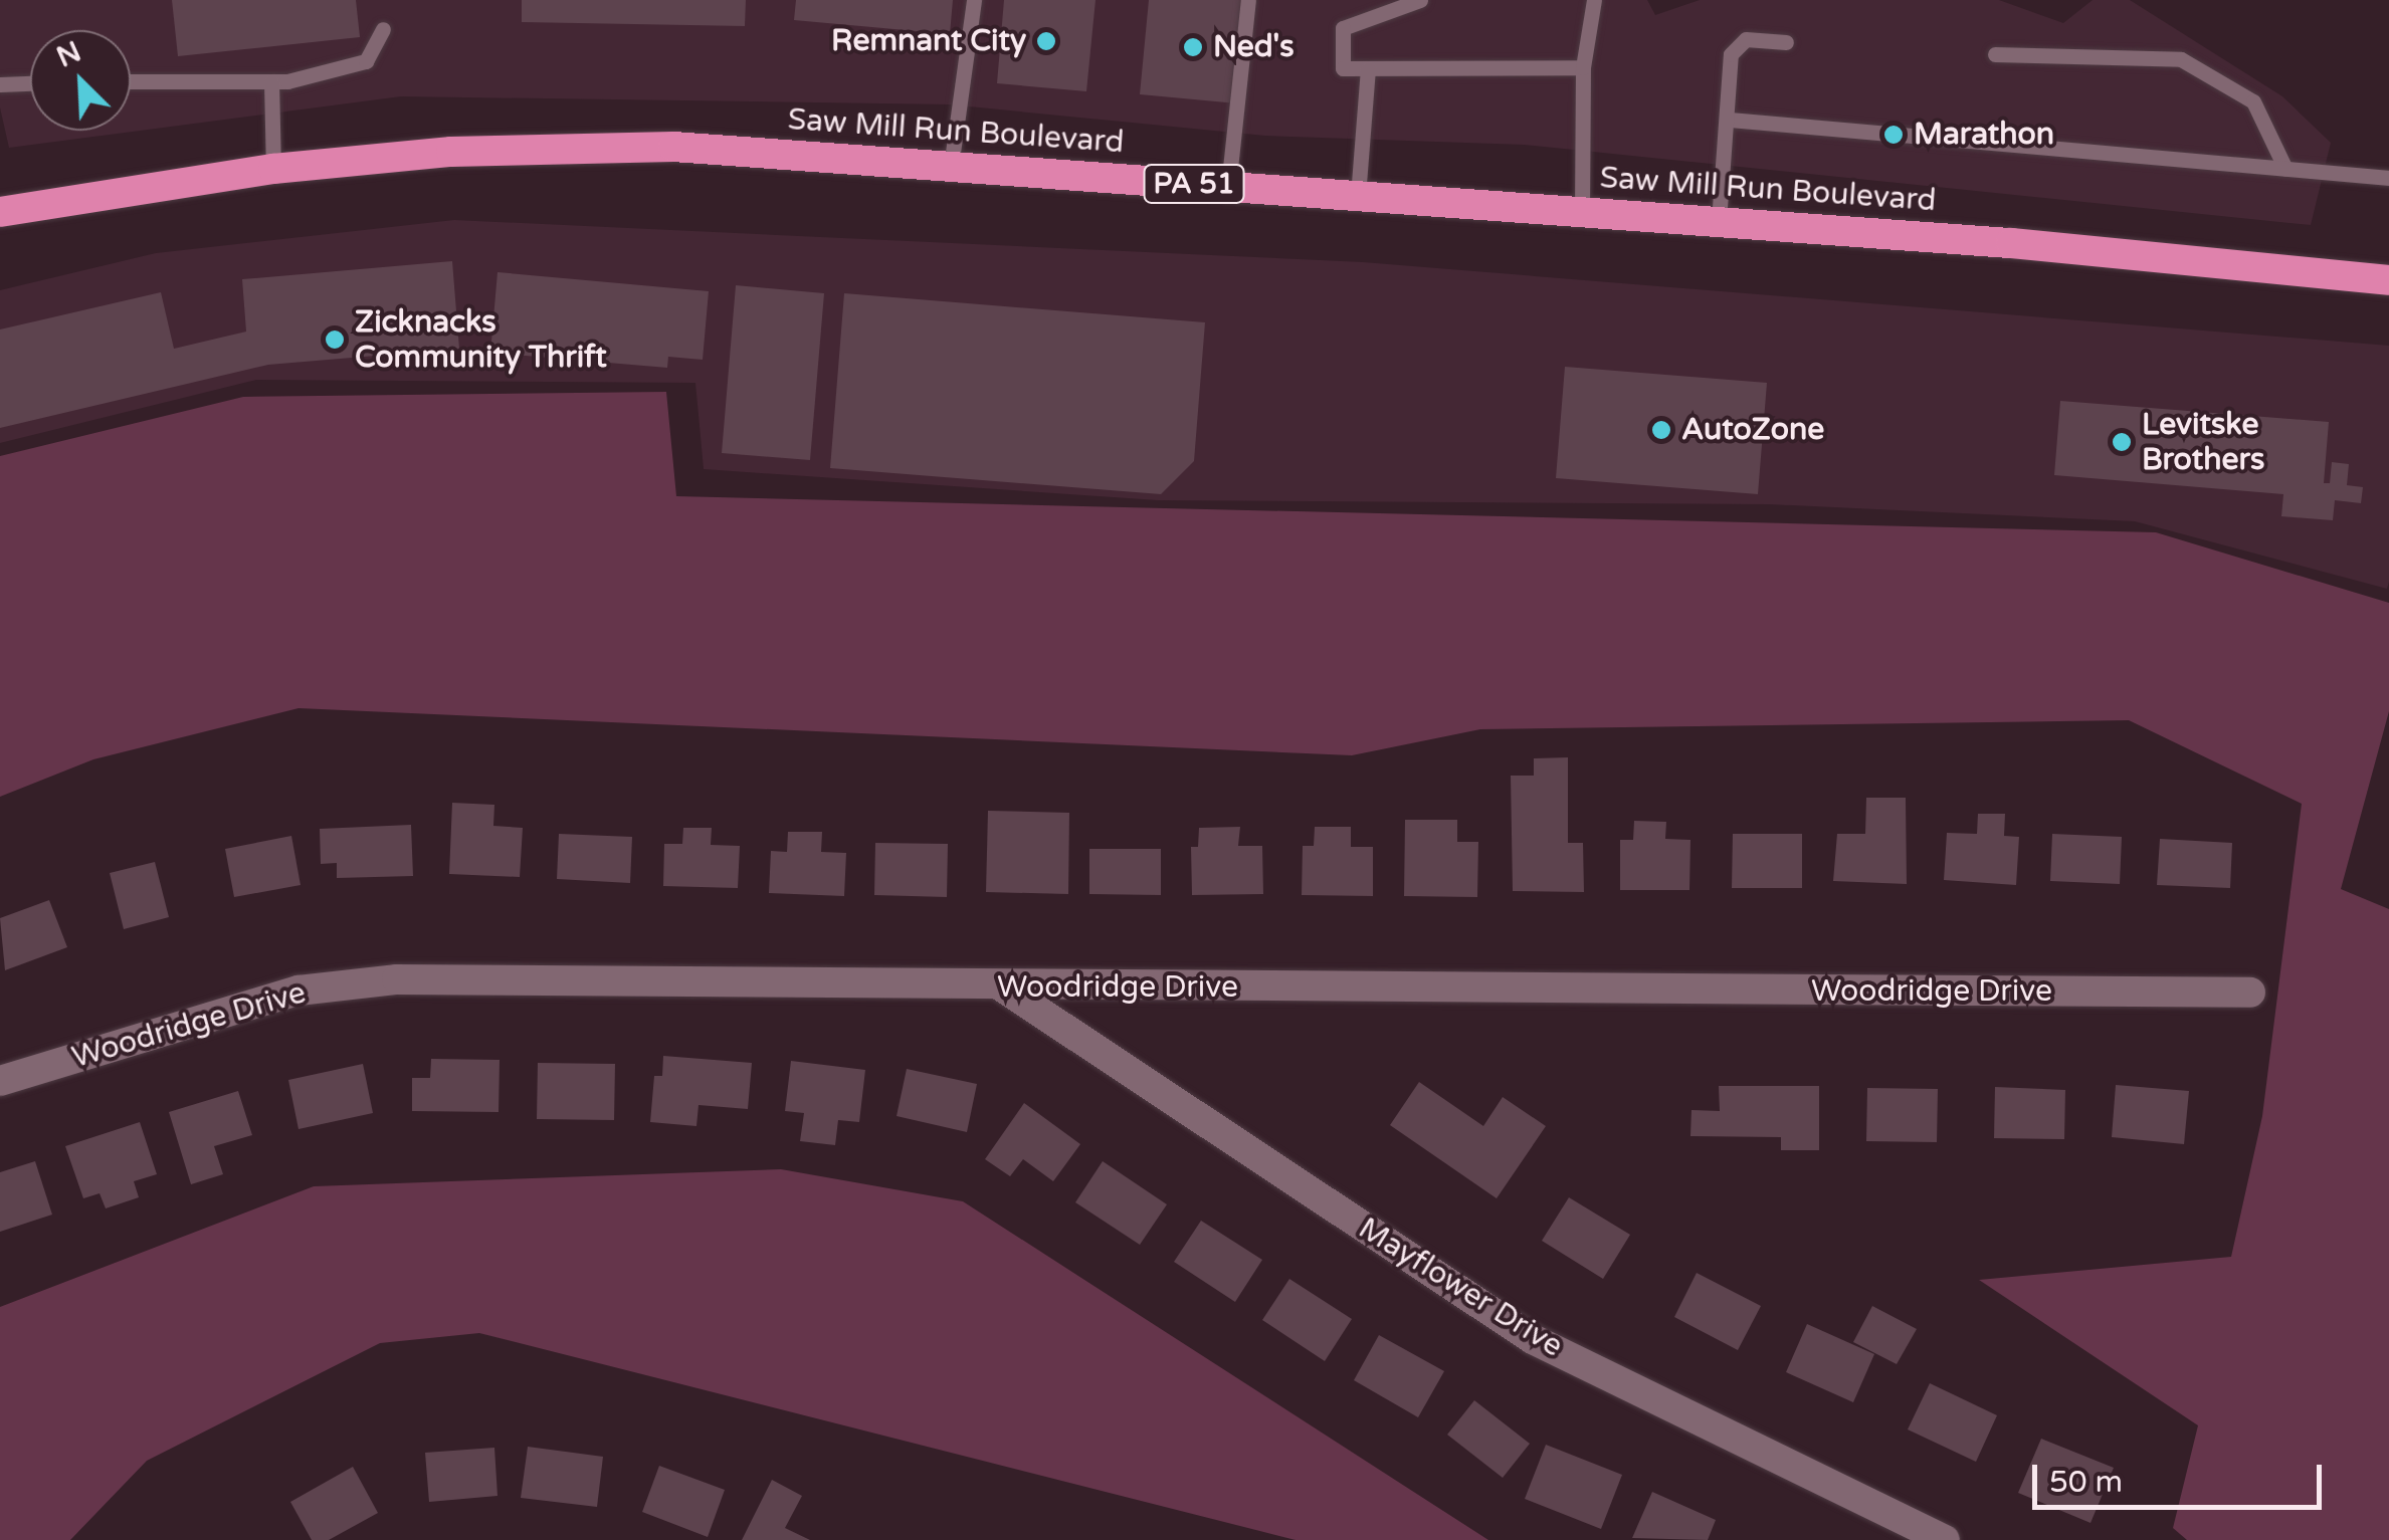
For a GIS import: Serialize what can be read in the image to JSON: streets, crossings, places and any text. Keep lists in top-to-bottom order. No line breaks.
{"streets":{"highway":["Saw Mill Run Boulevard","PA 51"],"street":["Woodridge Drive","Mayflower Drive"]},"crossings":[["Woodridge Drive","Mayflower Drive"]],"places":["Remnant City","Ned's","Marathon","Zicknacks Community Thrift","AutoZone","Levitske Brothers"],"scale_bar":"50 m","north":"top left"}
